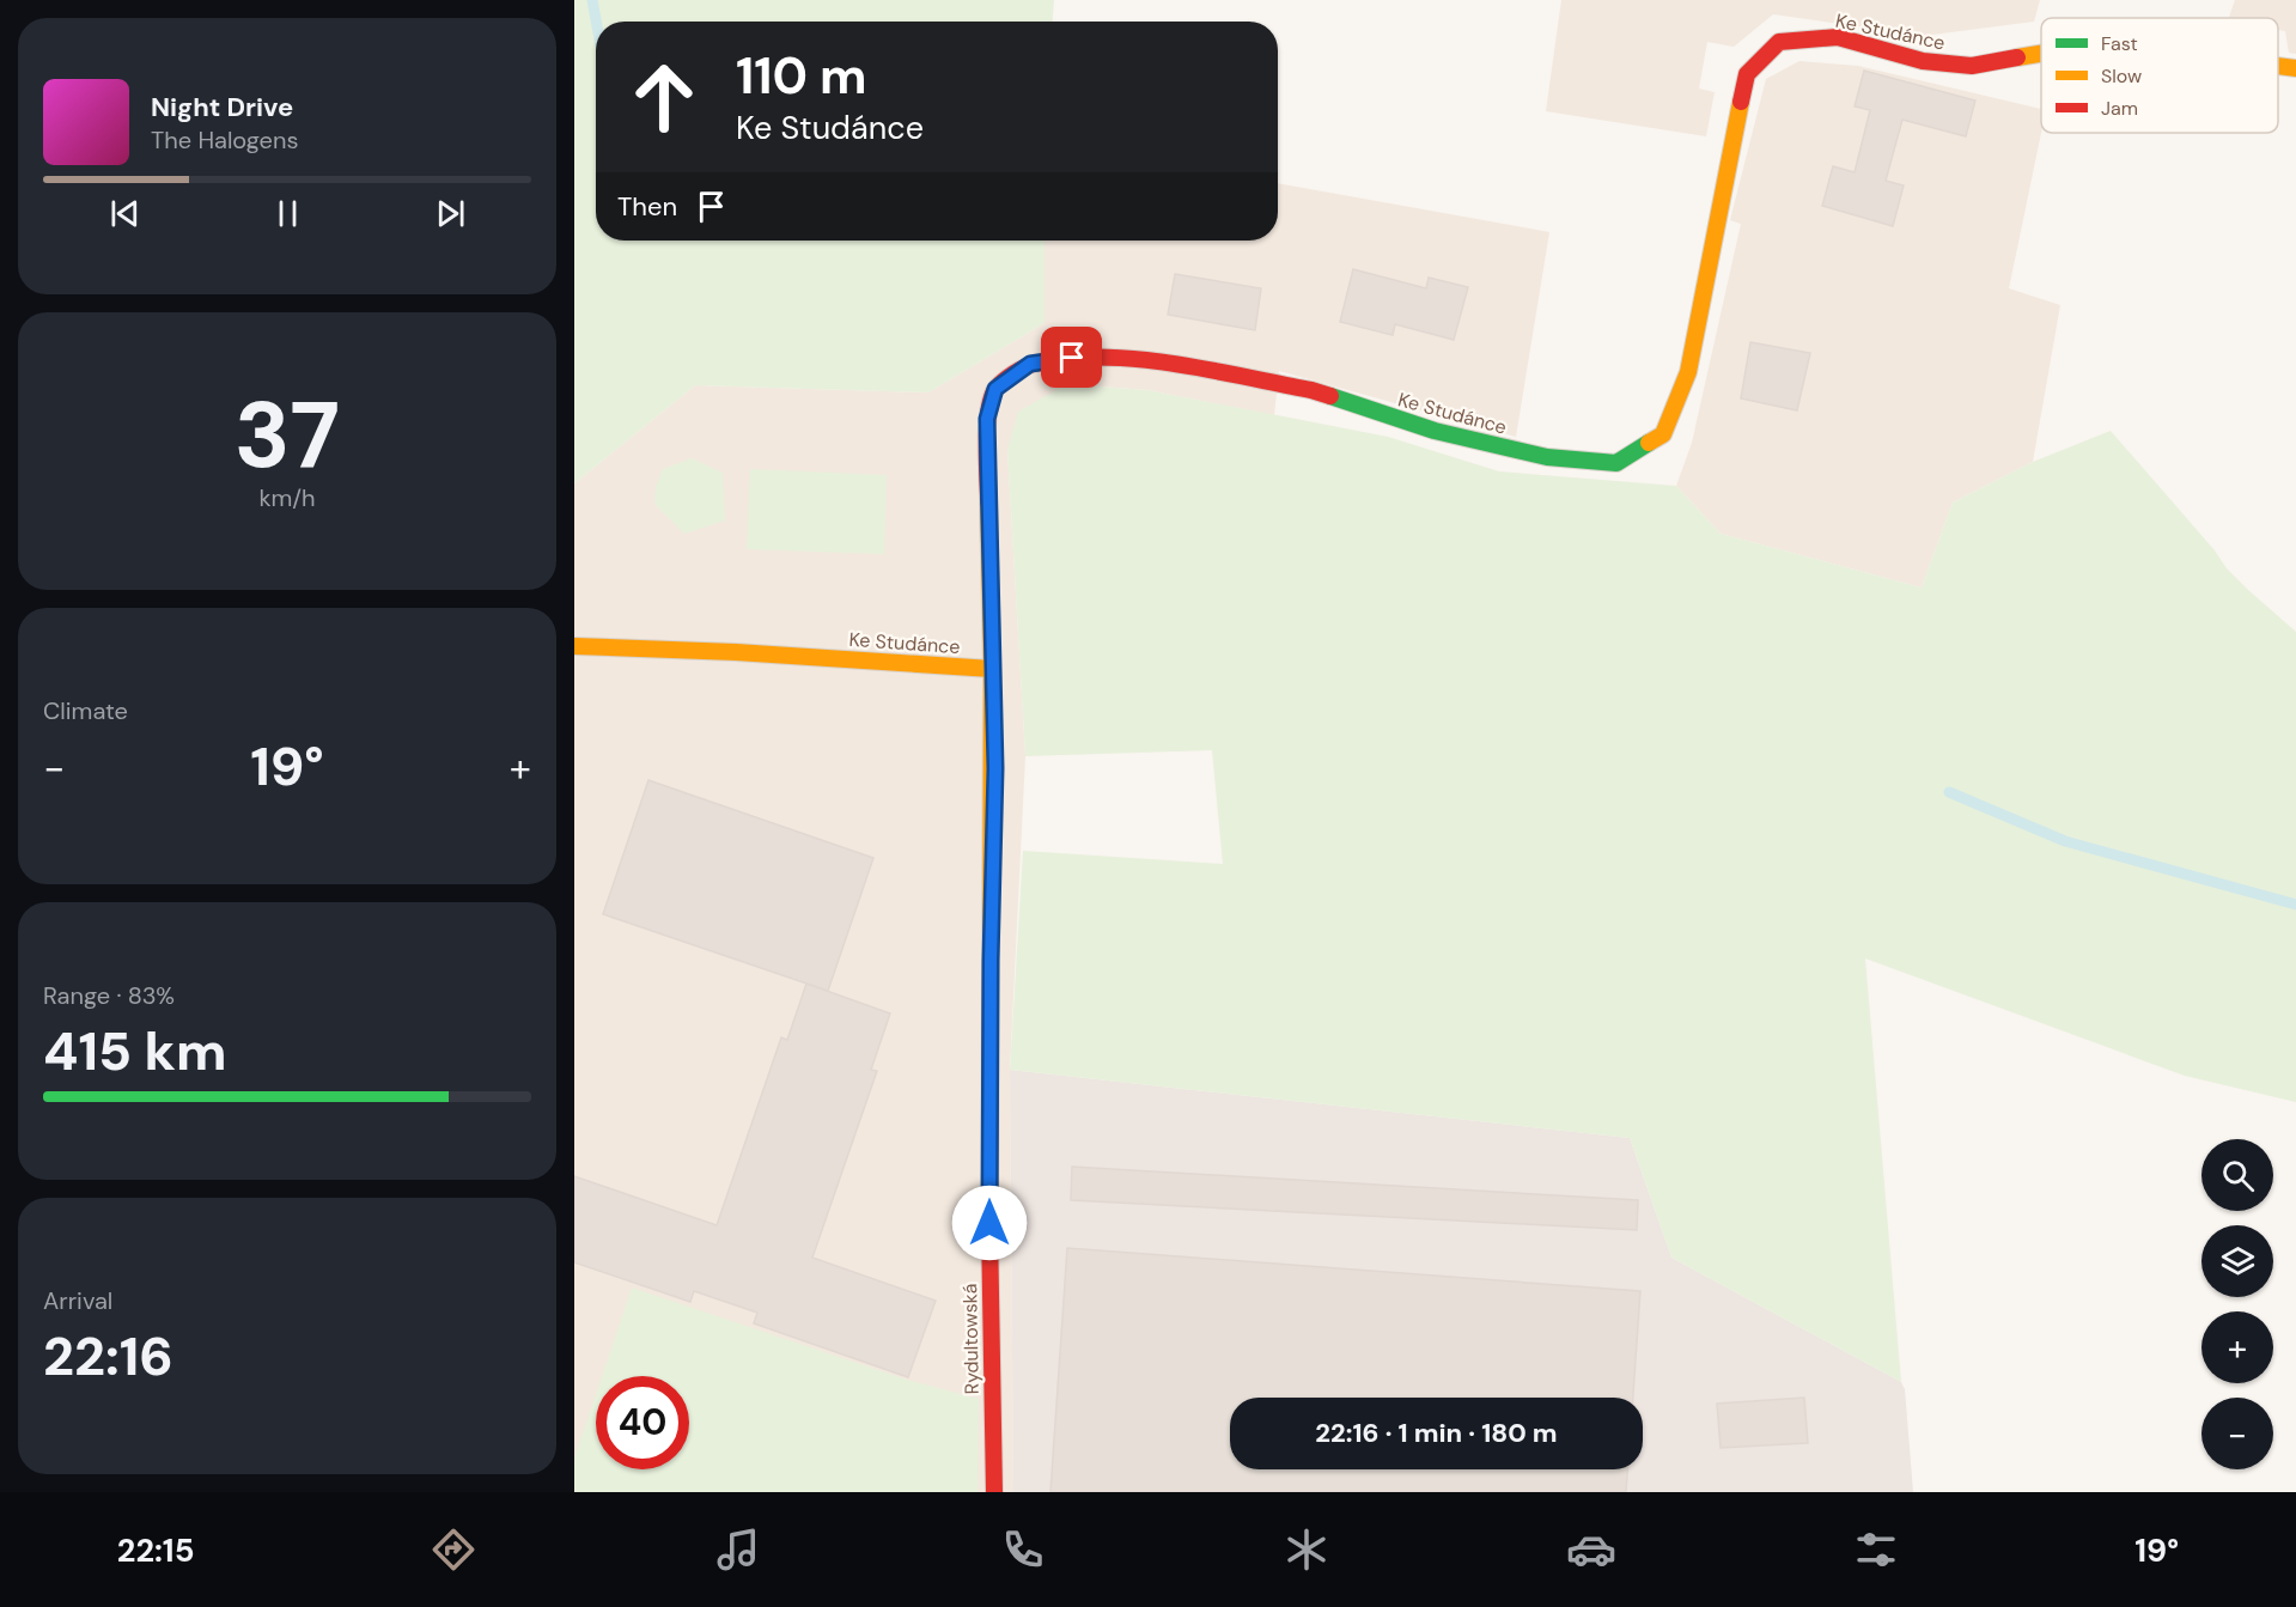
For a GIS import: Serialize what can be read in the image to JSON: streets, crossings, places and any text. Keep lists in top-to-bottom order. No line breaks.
{"streets":{"street":["Ke Studánce","Rydultowská"]},"crossings":[["Ke Studánce","Rydultowská"]],"legend":["Fast","Slow","Jam"],"page":{"turn":["110 m","Ke Studánce"],"song":["Night Drive","The Halogens"],"then":"Then","tile":[["37","km/h"],"Climate",["Range · 83%","415 km"],["Arrival","22:16"]],"heat":["−","19°","+"],"map_buttons":["+","−"],"limit":"40","trip":"22:16 · 1 min · 180 m","tabs":["22:15","19°"]}}
